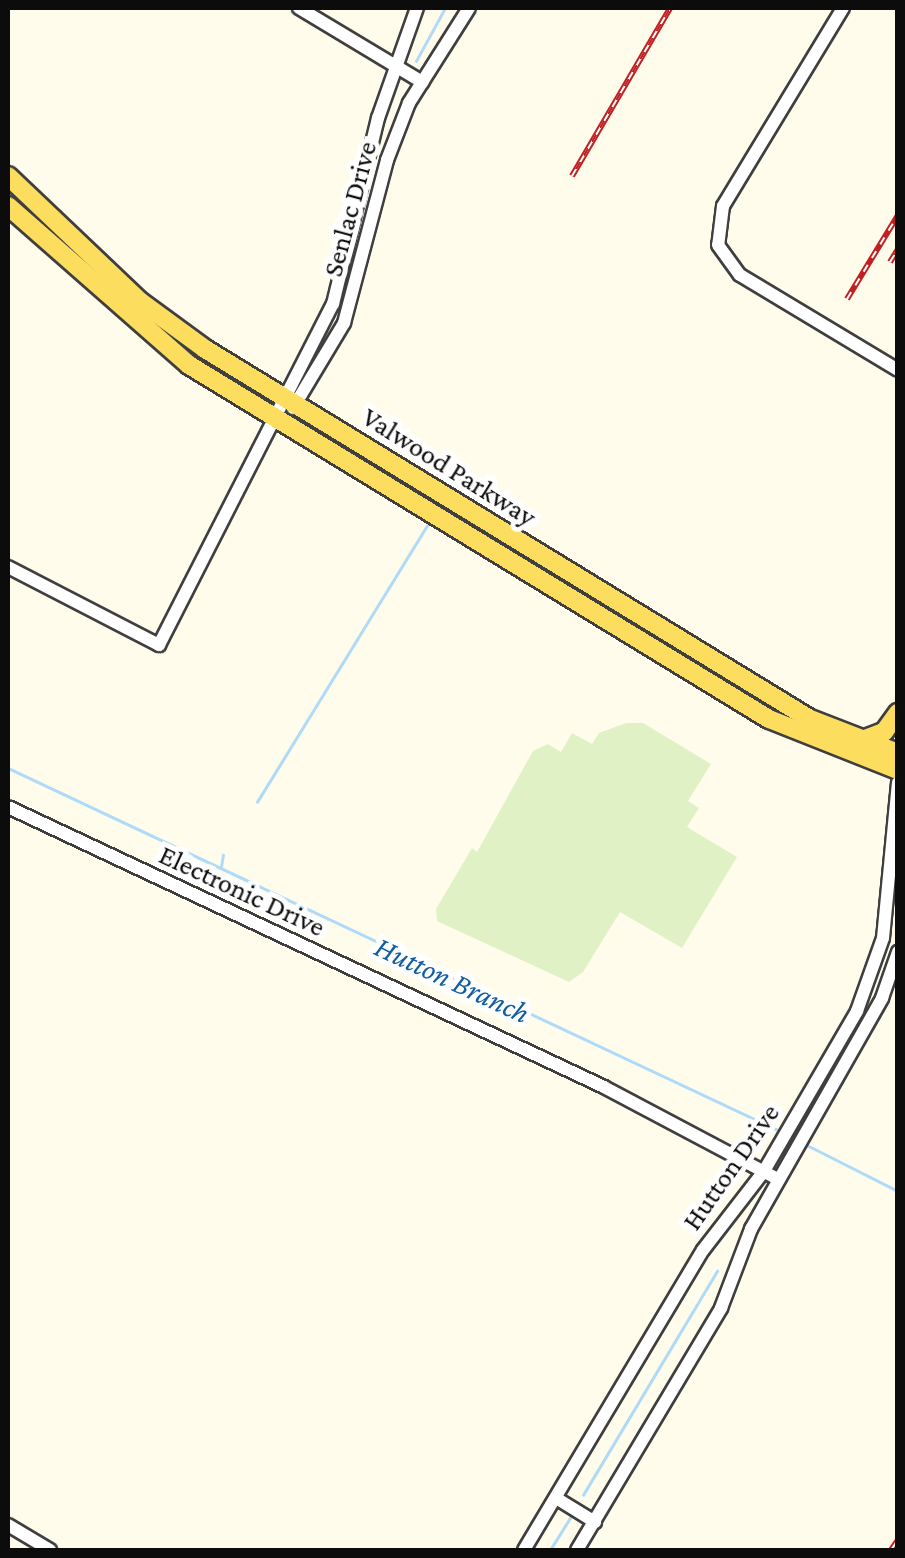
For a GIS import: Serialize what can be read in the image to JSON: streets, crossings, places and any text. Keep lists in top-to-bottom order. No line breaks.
{"streets":{"main road":["Valwood Parkway"],"street":["Senlac Drive","Electronic Drive","Hutton Drive"]},"crossings":[["Senlac Drive","Valwood Parkway"],["Electronic Drive","Hutton Drive"]],"water":["Hutton Branch"]}
